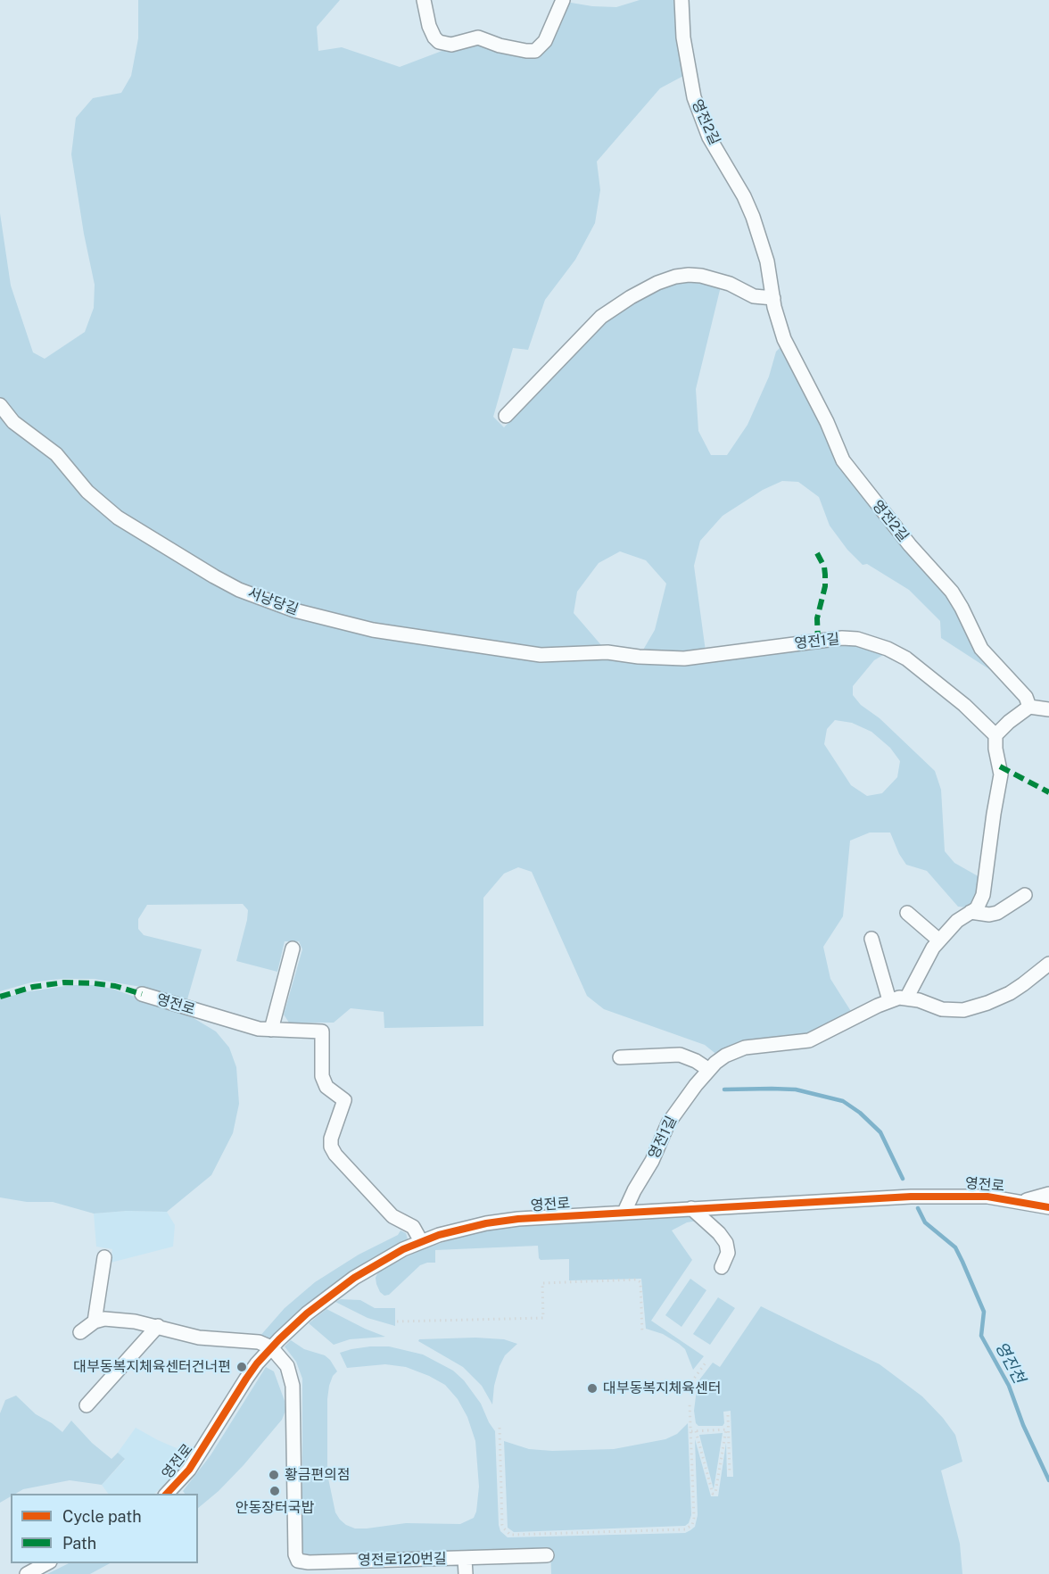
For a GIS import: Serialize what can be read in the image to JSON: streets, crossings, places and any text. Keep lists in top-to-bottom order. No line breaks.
{"streets":{"street":["영전2길","서낭당길","영전1길","영전로","영전로120번길"]},"crossings":[["서낭당길","영전1길"],["영전1길","영전로"],["영전로","영전로120번길"]],"water":["영진천"],"places":["대부동복지체육센터건너편","대부동복지체육센터","황금편의점","안동장터국밥"],"legend":["Cycle path","Path"]}
